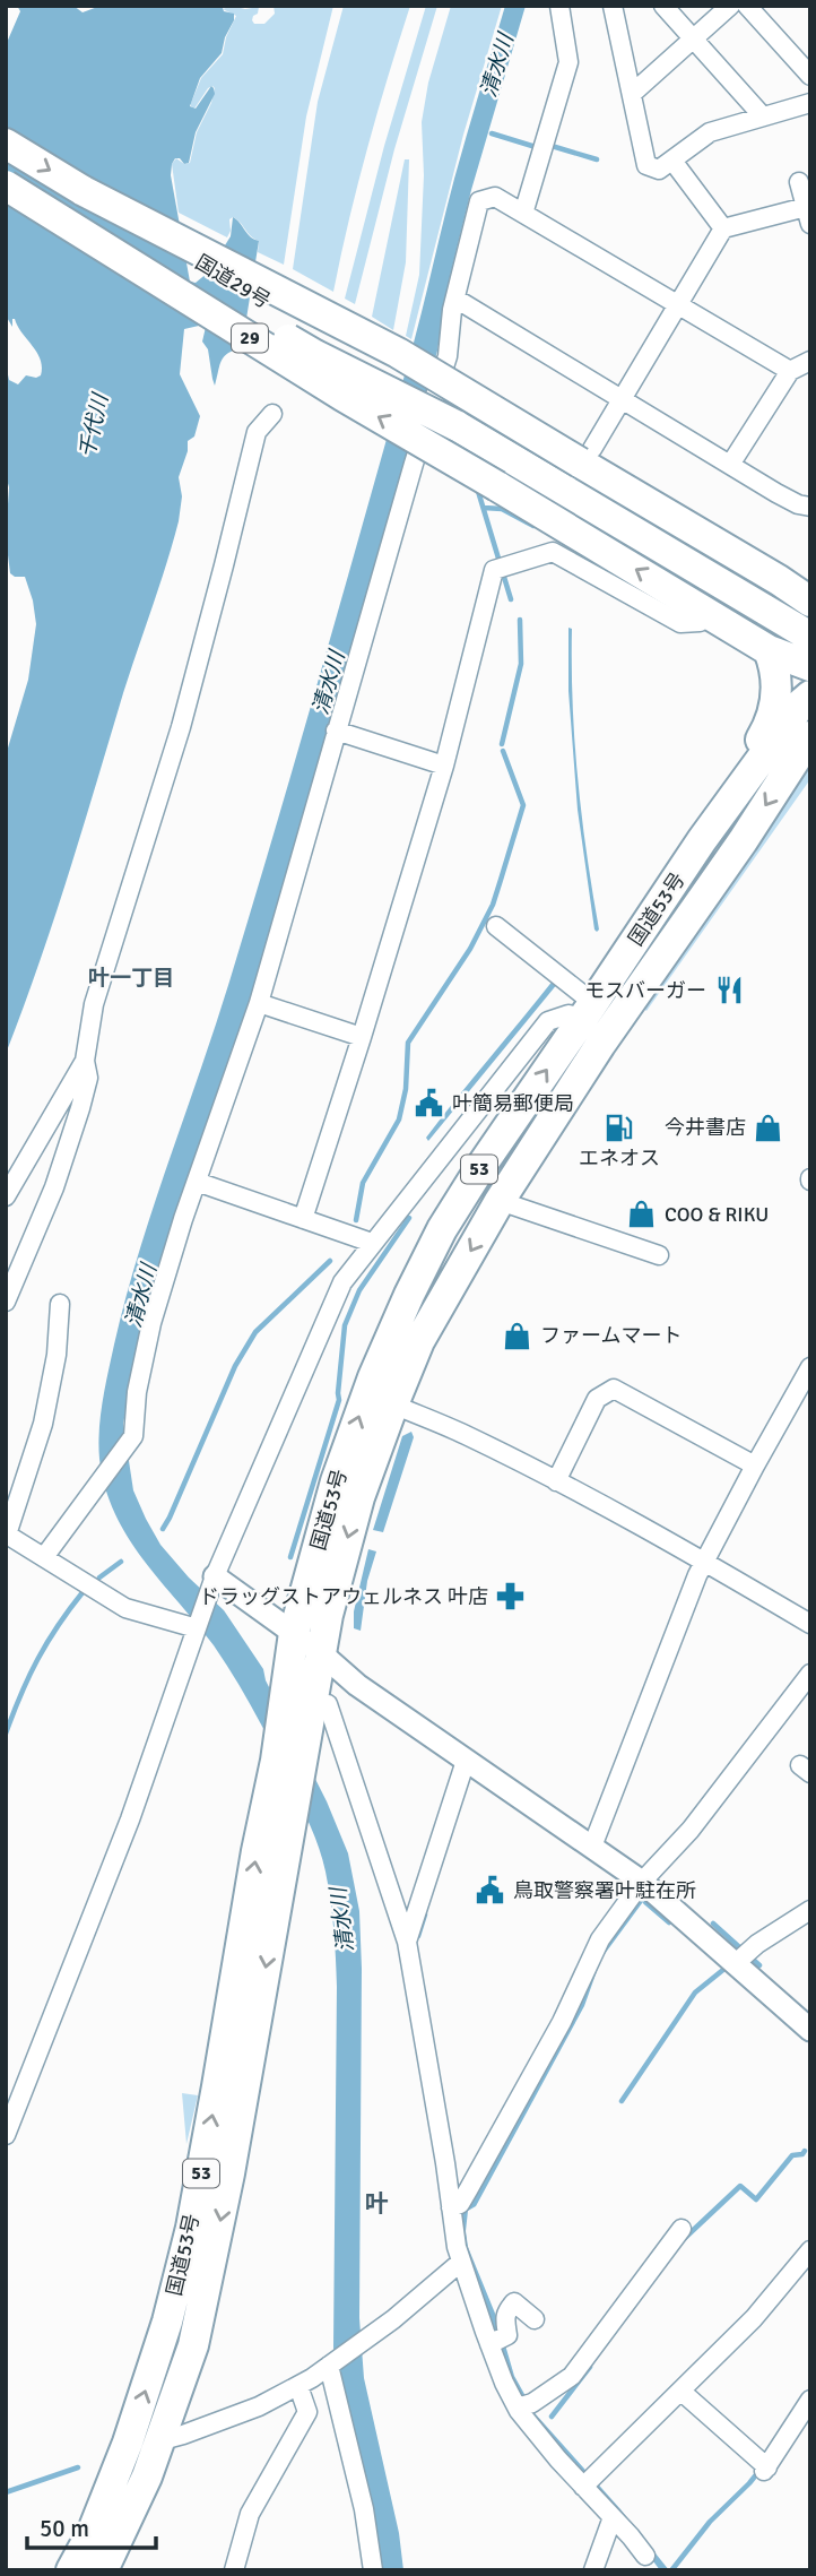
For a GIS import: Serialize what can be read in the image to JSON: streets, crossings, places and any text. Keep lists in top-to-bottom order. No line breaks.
{"streets":{"highway":["国道29号","29","国道53号","53"]},"crossings":[["国道29号","29"]],"districts":["叶一丁目","叶"],"water":["清水川","千代川"],"places":{"restaurant":["モスバーガー"],"public building":["叶簡易郵便局","鳥取警察署叶駐在所"],"fuel station":["エネオス"],"shop":["今井書店","COO & RIKU","ファームマート"],"pharmacy":["ドラッグストアウェルネス 叶店"]},"scale_bar":"50 m"}
